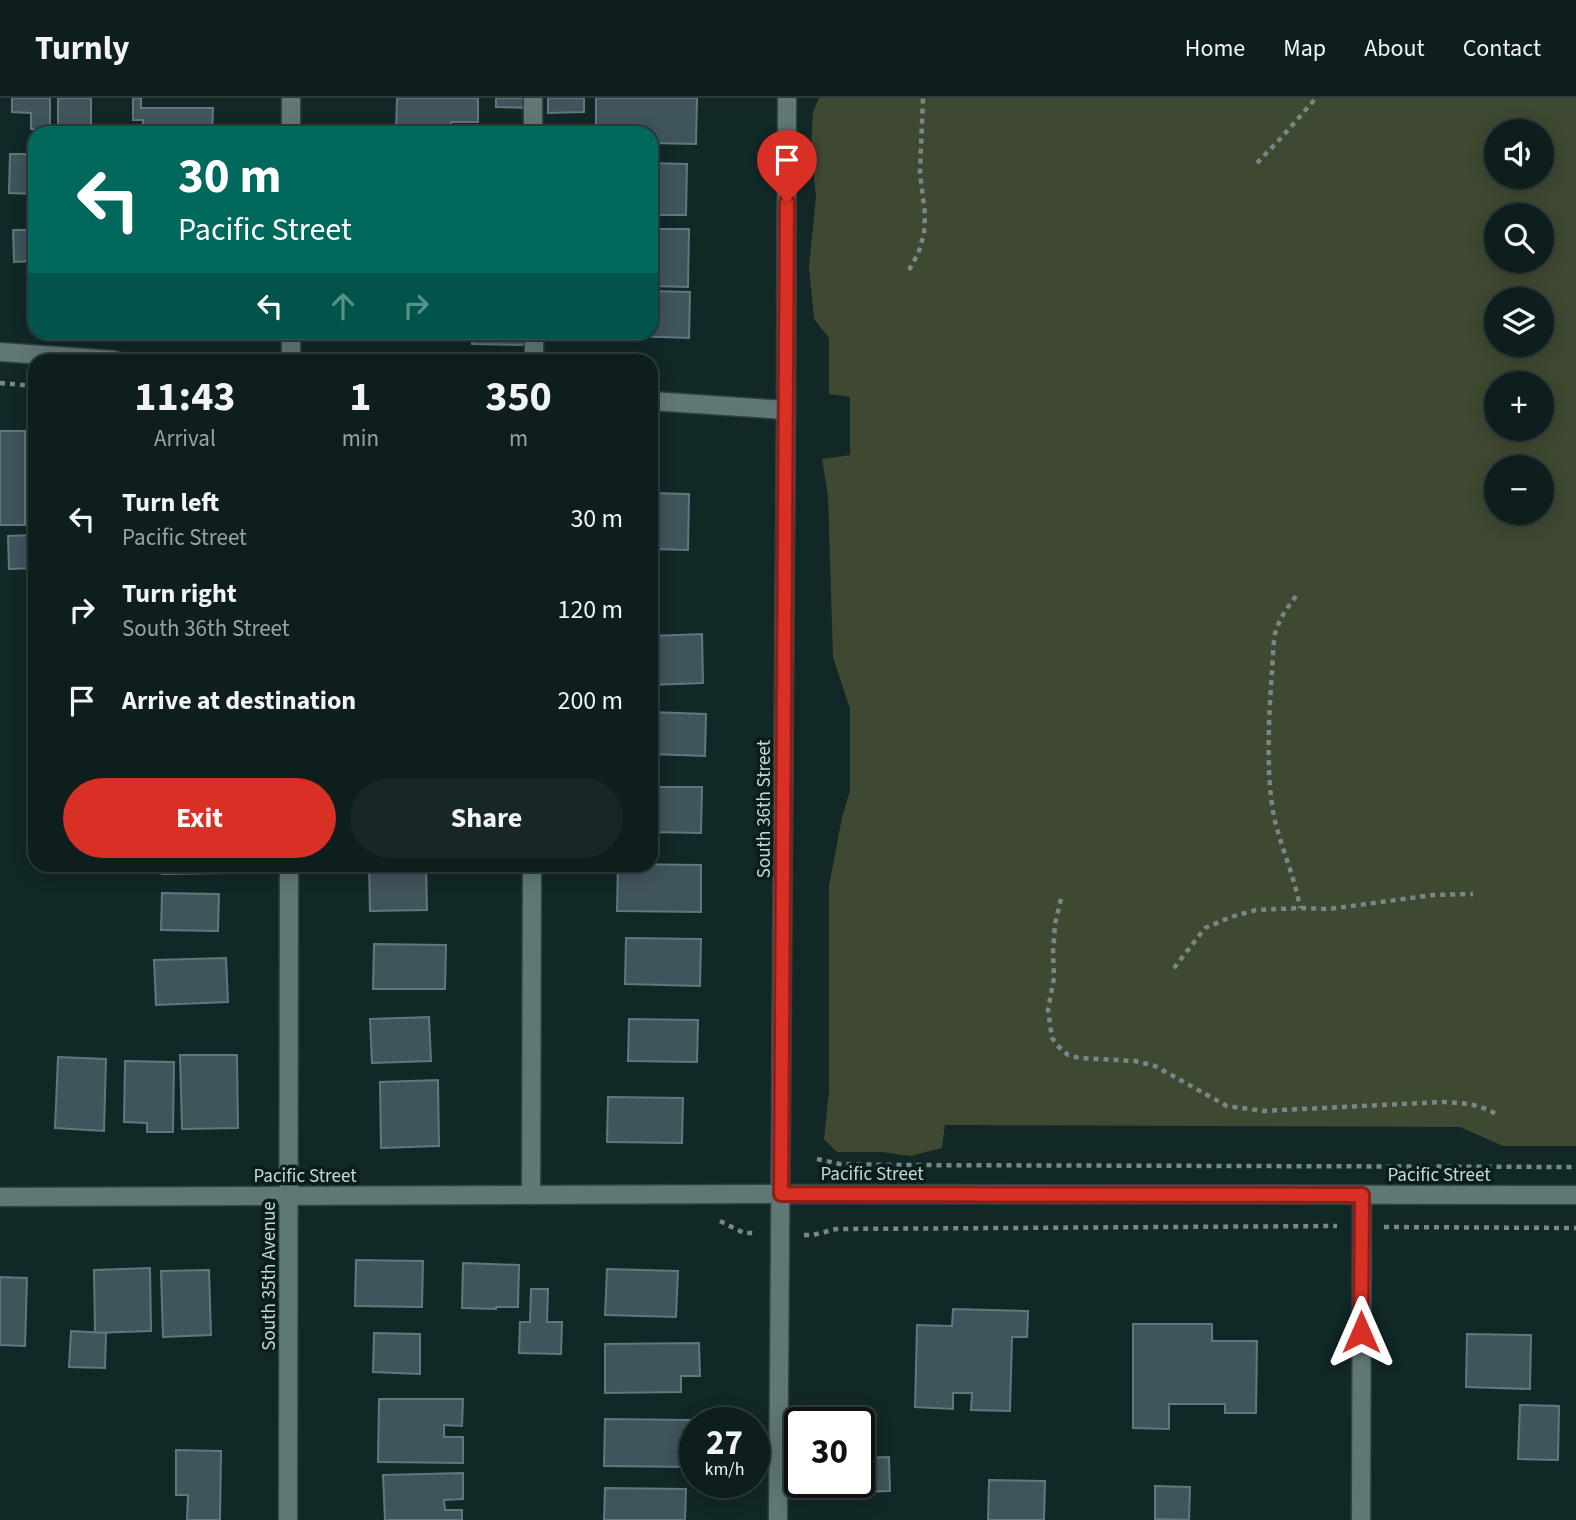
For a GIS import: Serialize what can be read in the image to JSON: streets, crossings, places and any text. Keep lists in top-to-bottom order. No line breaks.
{"streets":{"street":["South 36th Street","Pacific Street","South 35th Avenue"]},"crossings":[["South 36th Street","Pacific Street"],["Pacific Street","South 35th Avenue"]],"page":{"header":"Turnly","nav":["Home","Map","About","Contact"],"map_buttons":["+","−"],"turn":["30 m","Pacific Street"],"eta":["11:43","Arrival","1","min","350","m"],"list":[{"name":"Turn left","note":"Pacific Street","value":"30 m"},{"name":"Turn right","note":"South 36th Street","value":"120 m"},{"name":"Arrive at destination","value":"200 m"}],"buttons":["Exit","Share"],"speed":"27 km/h","limit":"30"}}
